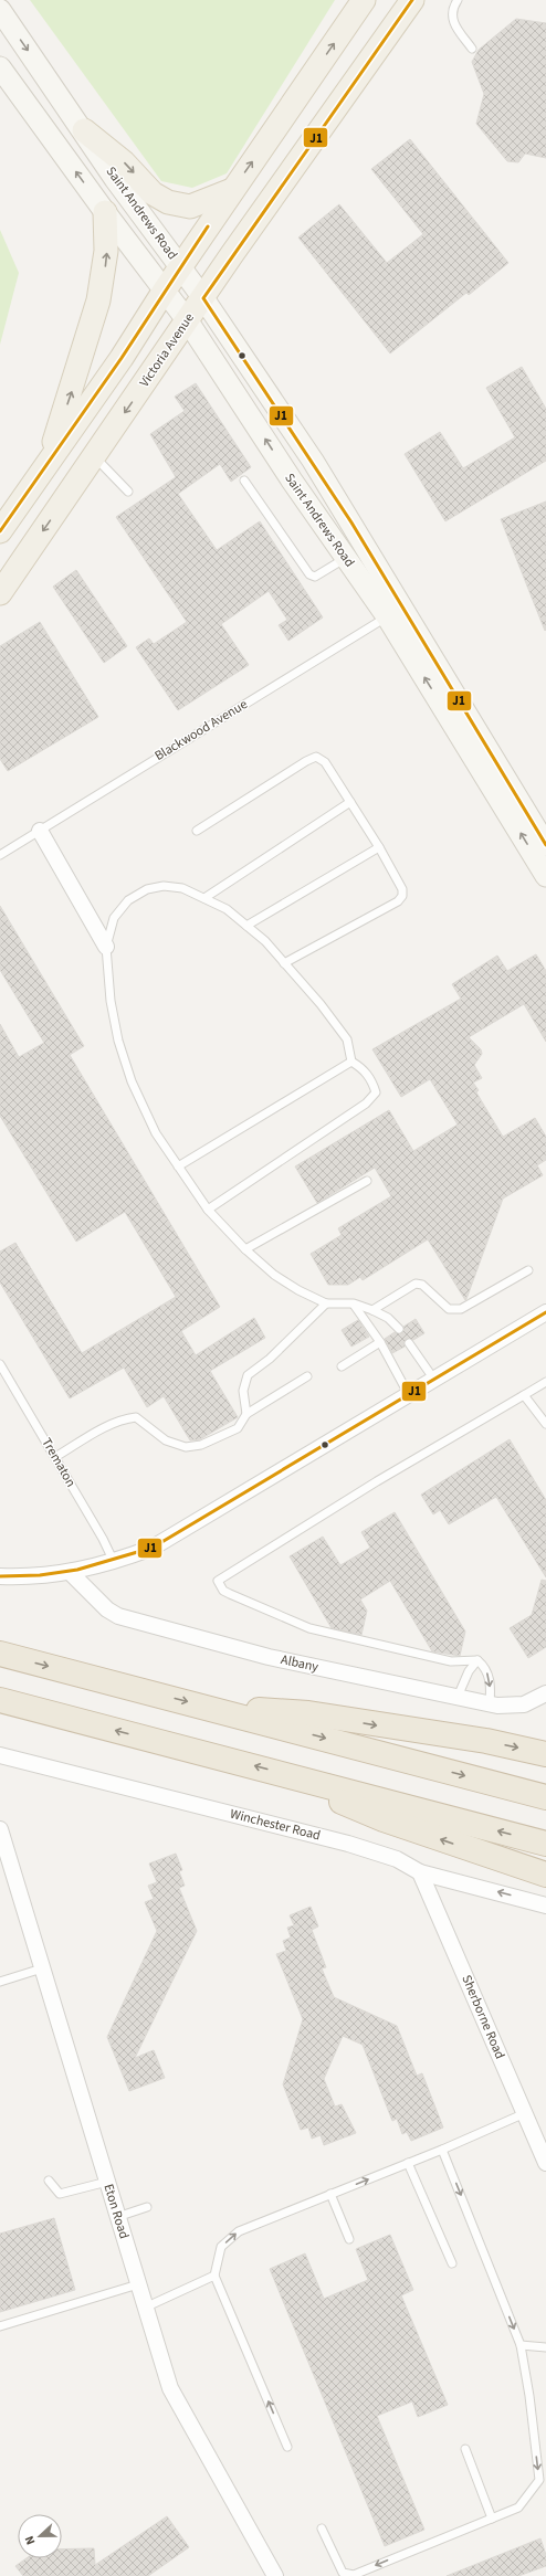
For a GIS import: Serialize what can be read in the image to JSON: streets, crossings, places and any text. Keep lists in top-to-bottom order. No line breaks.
{"streets":{"main road":["Saint Andrews Road","Victoria Avenue"],"street":["Albany","Winchester Road","Sherborne Road","Eton Road"],"lane":["Blackwood Avenue","Trematon"]},"crossings":[["Saint Andrews Road","Victoria Avenue"],["Saint Andrews Road","Blackwood Avenue"],["Winchester Road","Sherborne Road"]],"lines":["transit line J1"],"north":"left"}
